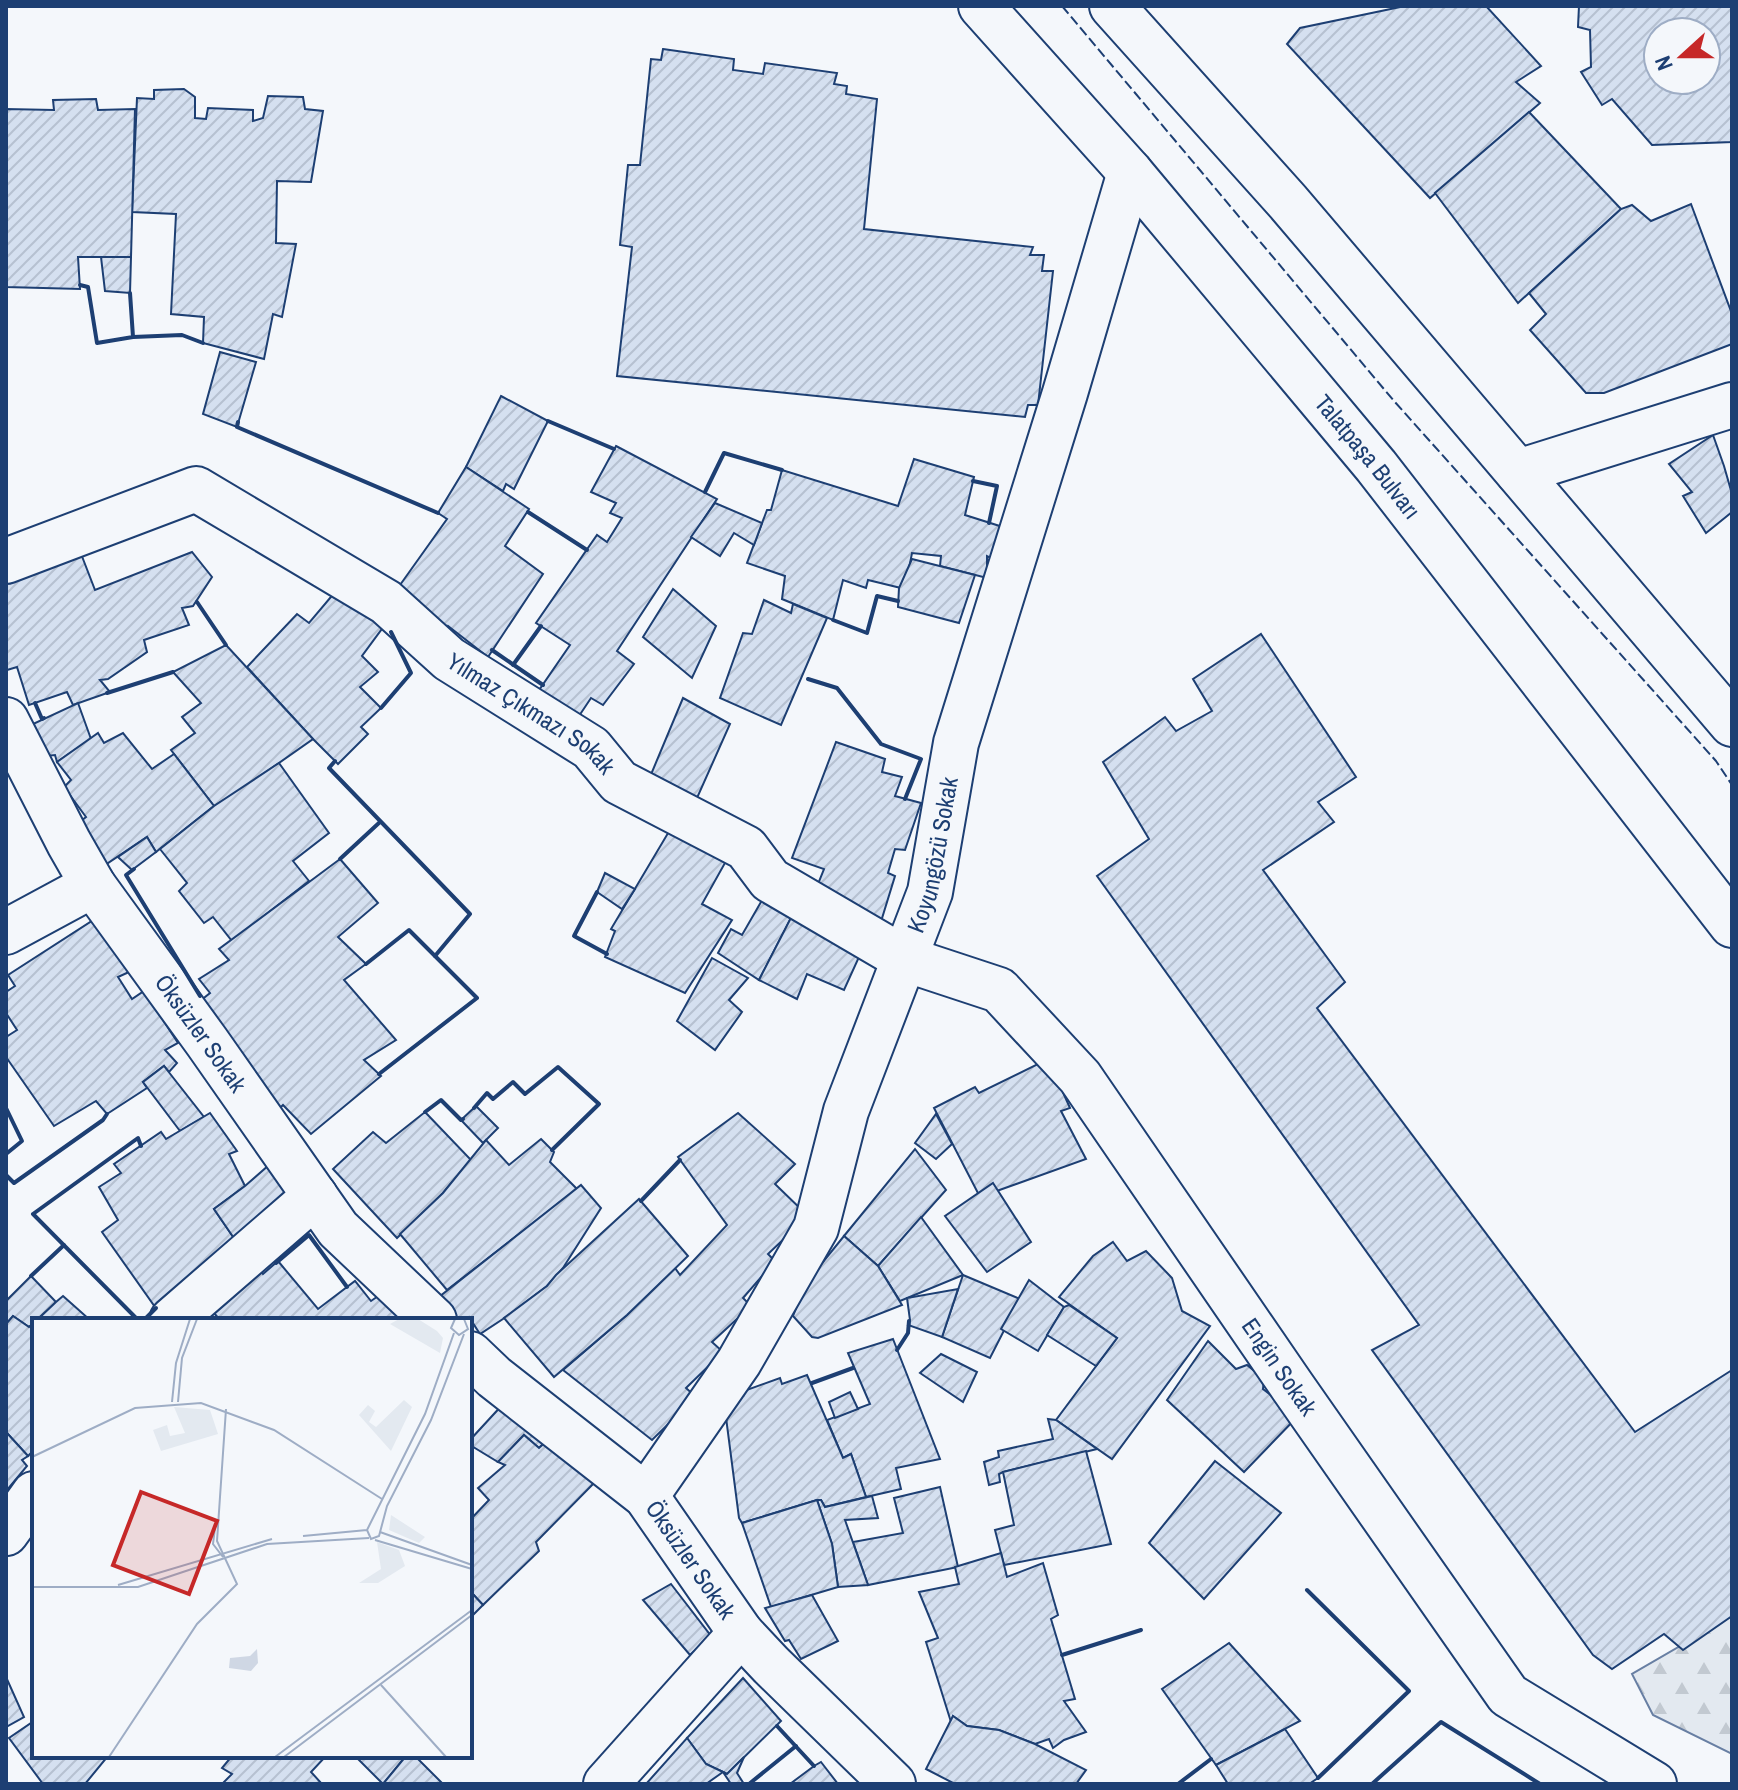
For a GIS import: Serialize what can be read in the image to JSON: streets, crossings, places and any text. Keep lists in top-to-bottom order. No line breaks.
{"streets":{"street":["Talatpaşa Bulvarı","Yılmaz Çıkmazı Sokak","Koyungözü Sokak","Öksüzler Sokak","Engin Sokak"]},"crossings":[["Talatpaşa Bulvarı","Koyungözü Sokak"],["Yılmaz Çıkmazı Sokak","Koyungözü Sokak"],["Yılmaz Çıkmazı Sokak","Engin Sokak"],["Koyungözü Sokak","Öksüzler Sokak"],["Koyungözü Sokak","Engin Sokak"]],"north":"left"}
